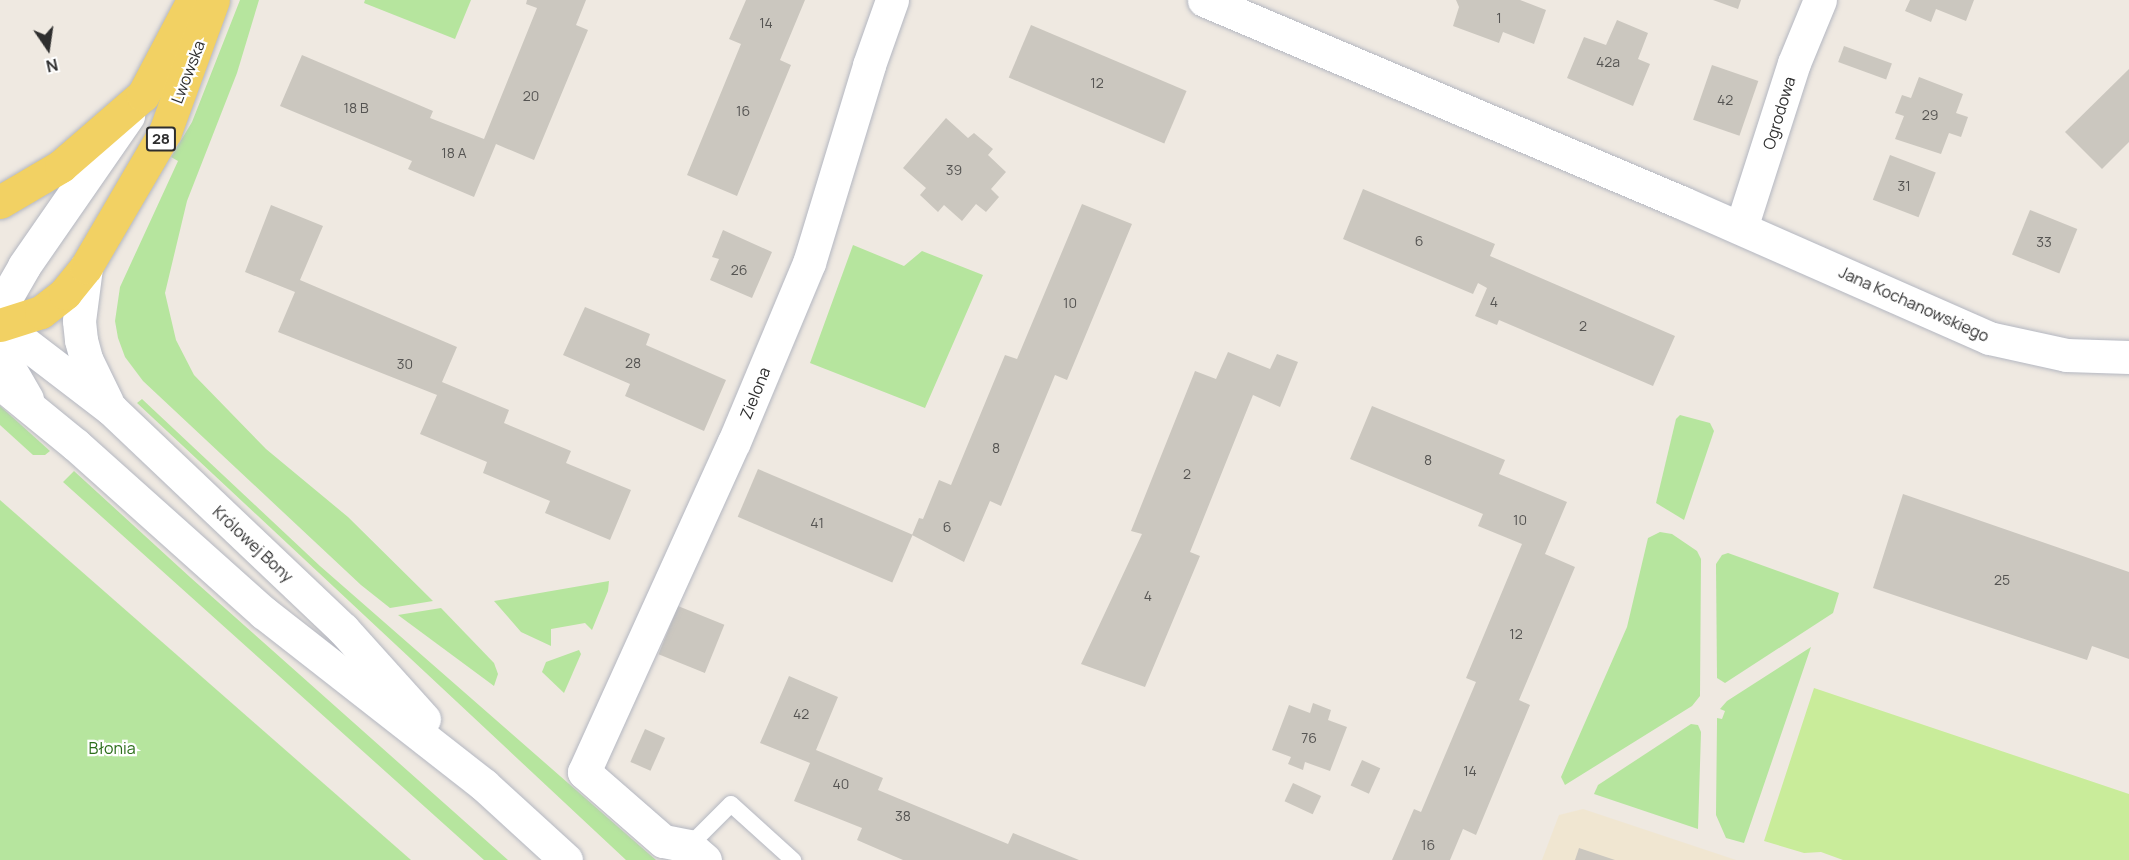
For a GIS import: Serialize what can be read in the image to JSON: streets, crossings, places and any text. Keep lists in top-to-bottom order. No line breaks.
{"streets":{"main road":["Lwowska","28"],"street":["Ogrodowa","Jana Kochanowskiego","Zielona","Królowej Bony"]},"crossings":[["Lwowska","Królowej Bony"],["Ogrodowa","Jana Kochanowskiego"]],"parks":["Błonia"],"house_numbers":["1","14","42a","12","20","42","18 B","16","29","18 A","39","31","6","33","26","4","10","2","28","30","8","8","2","10","41","6","25","4","12","42","76","14","40","38","16"],"north":"bottom"}
